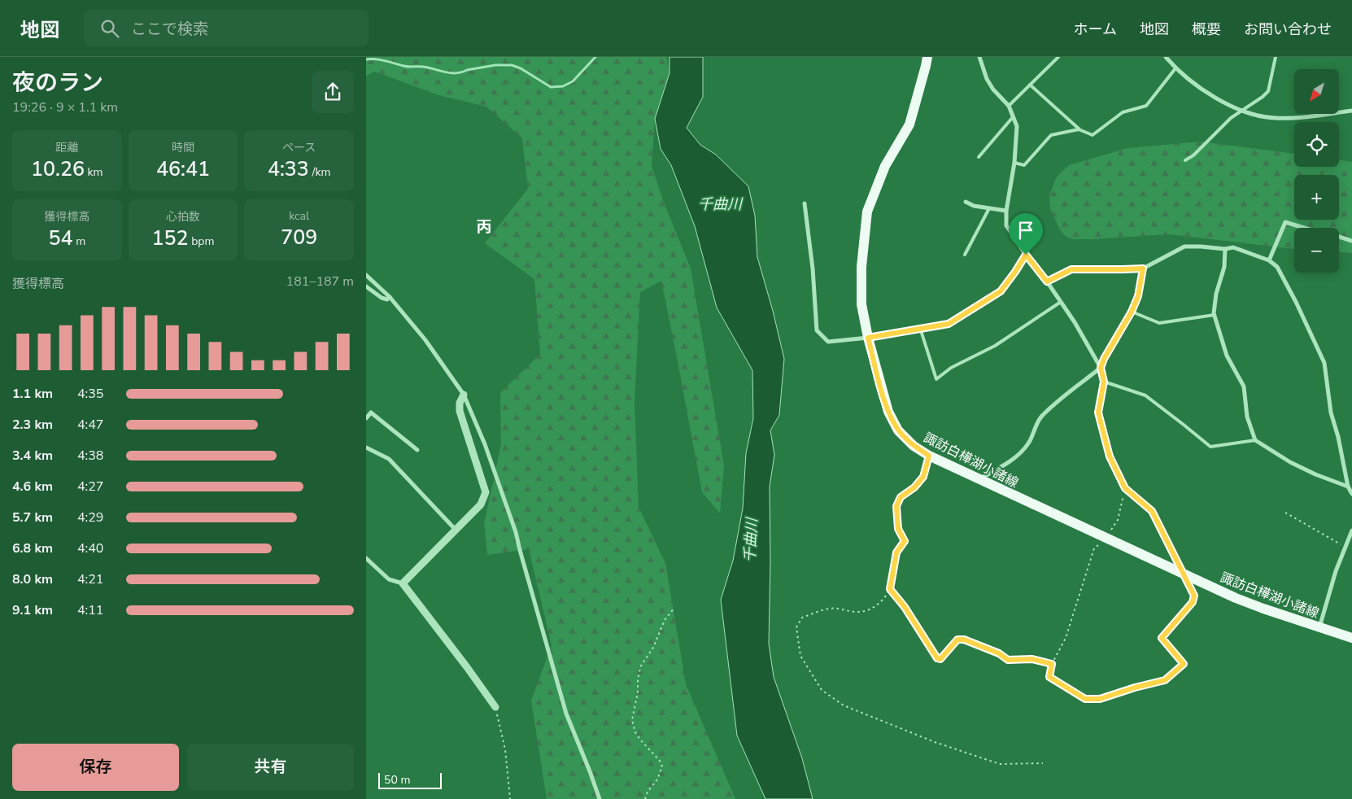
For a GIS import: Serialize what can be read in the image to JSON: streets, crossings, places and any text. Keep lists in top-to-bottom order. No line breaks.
{"streets":{"main road":["諏訪白樺湖小諸線"]},"districts":["丙"],"water":["千曲川"],"scale_bar":"50 m","north":"bottom left","page":{"header":"地図","search":"ここで検索","nav":["ホーム","地図","概要","お問い合わせ"],"heading":["夜のラン","19:26 · 9 × 1.1 km"],"map_buttons":["+","−"],"stats":[["距離","10.26 km"],["時間","46:41"],["ペース","4:33 /km"],["獲得標高","54 m"],["心拍数","152 bpm"],["kcal","709"]],"chart":["獲得標高","181–187 m"],"list":[{"name":"1.1 km","note":"4:35"},{"name":"2.3 km","note":"4:47"},{"name":"3.4 km","note":"4:38"},{"name":"4.6 km","note":"4:27"},{"name":"5.7 km","note":"4:29"},{"name":"6.8 km","note":"4:40"},{"name":"8.0 km","note":"4:21"},{"name":"9.1 km","note":"4:11"}],"buttons":["保存","共有"],"scale":"50 m"}}
